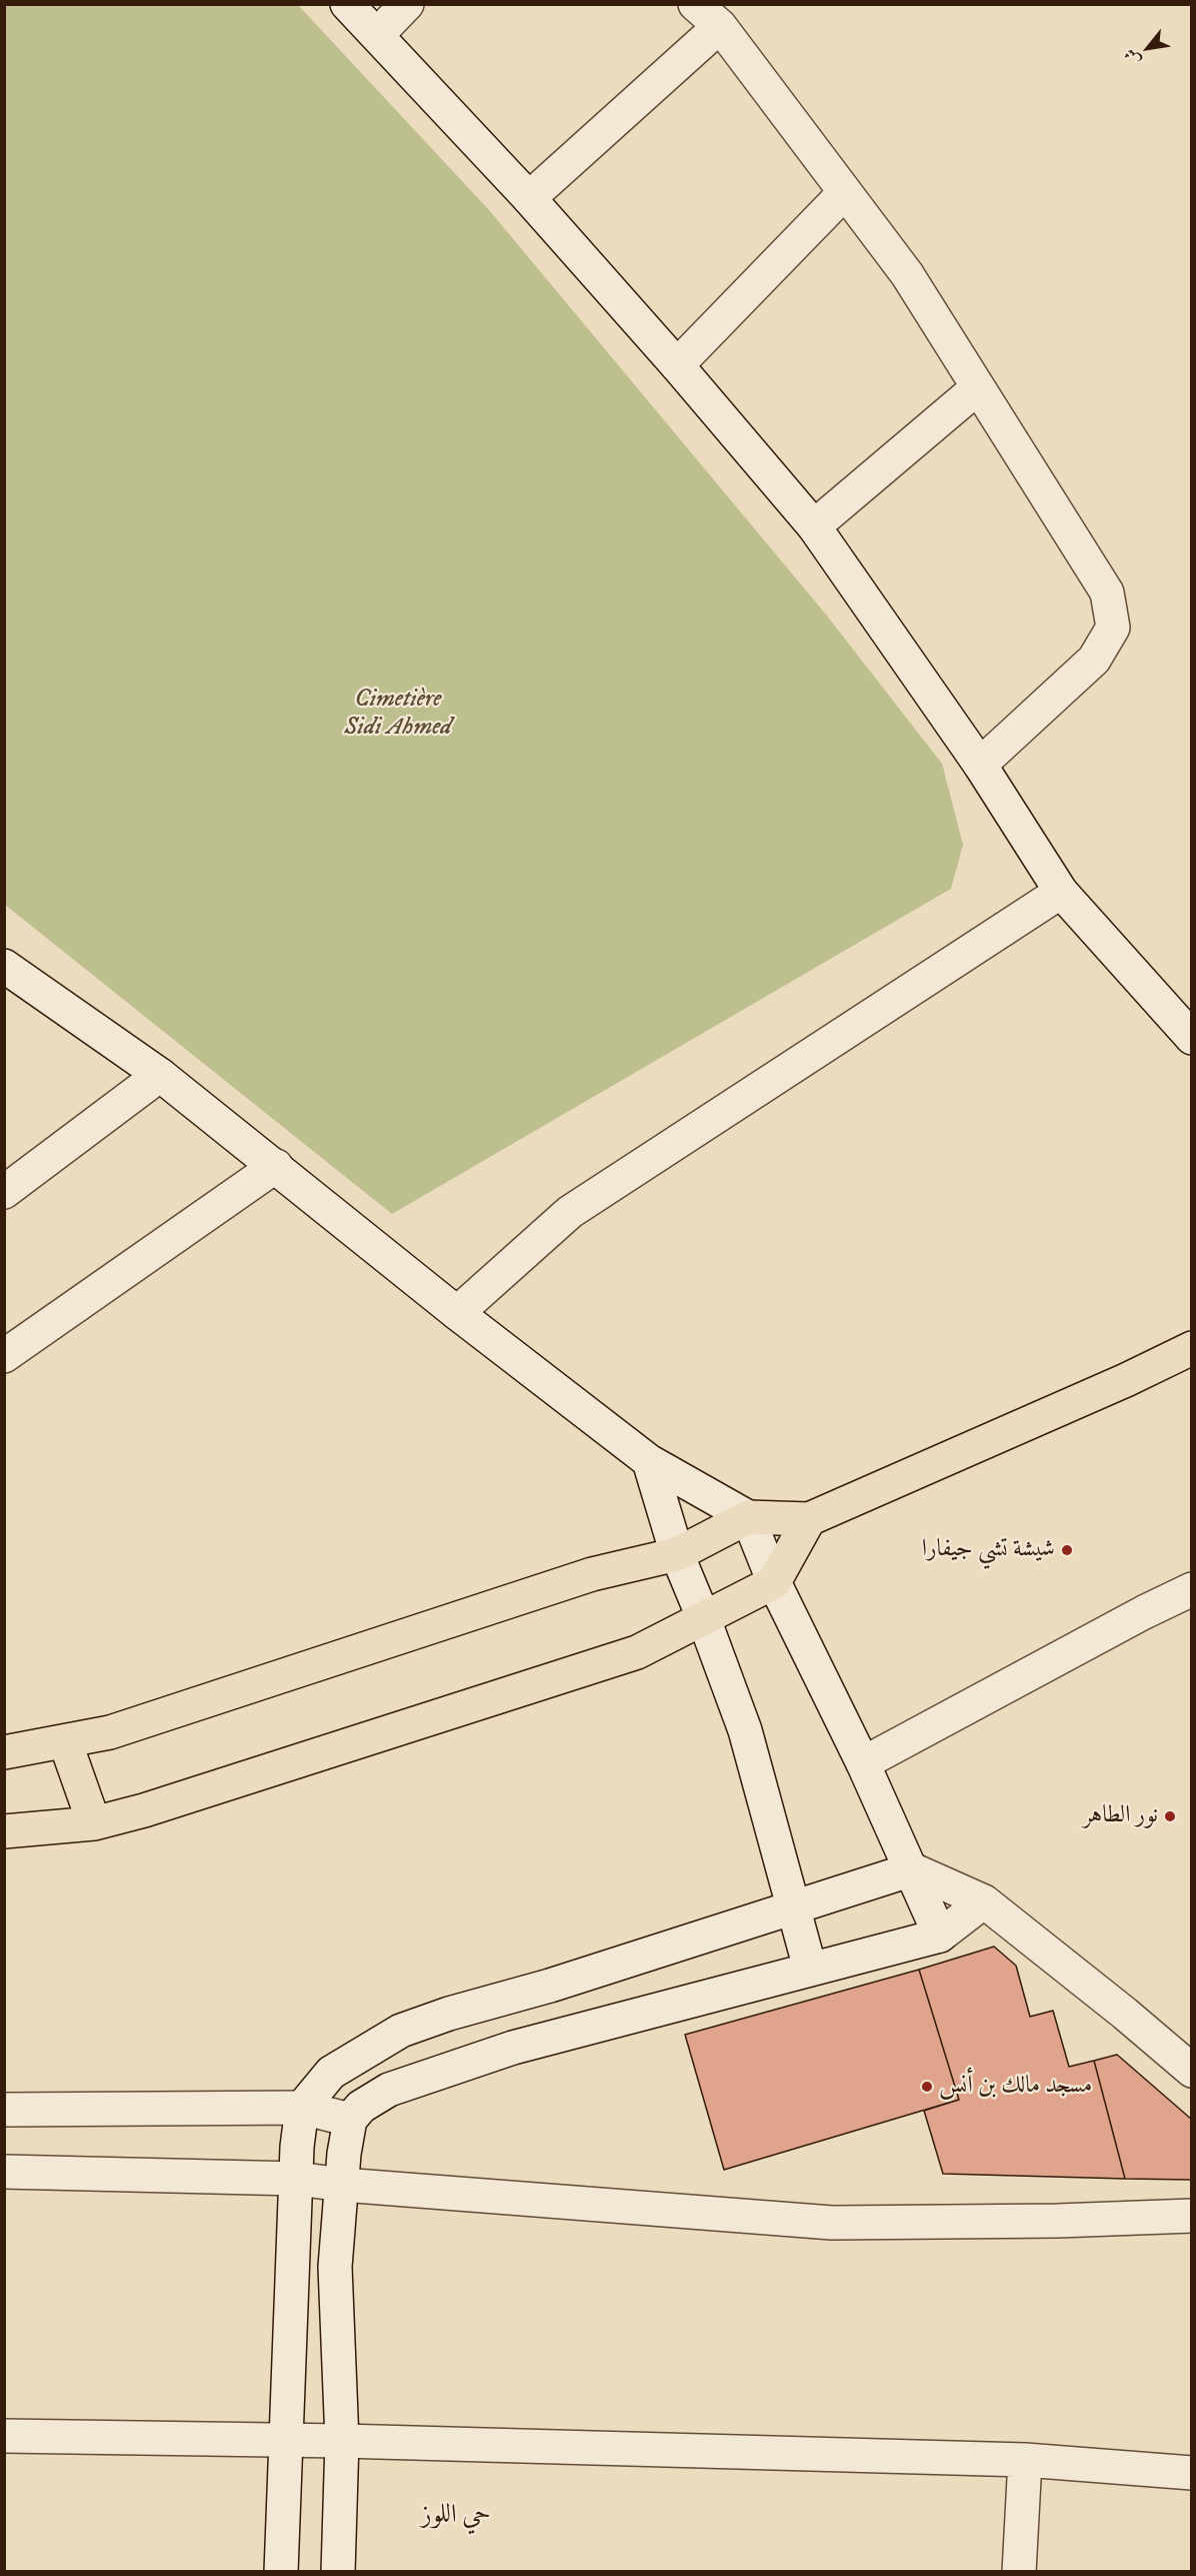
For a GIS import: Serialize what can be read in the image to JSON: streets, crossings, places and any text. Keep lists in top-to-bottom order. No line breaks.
{"districts":["حي اللوز"],"parks":["Cimetière Sidi Ahmed"],"places":["شيشة تشي جيفارا","نور الطاهر","مسجد مالك بن أنس"],"north":"bottom left"}
